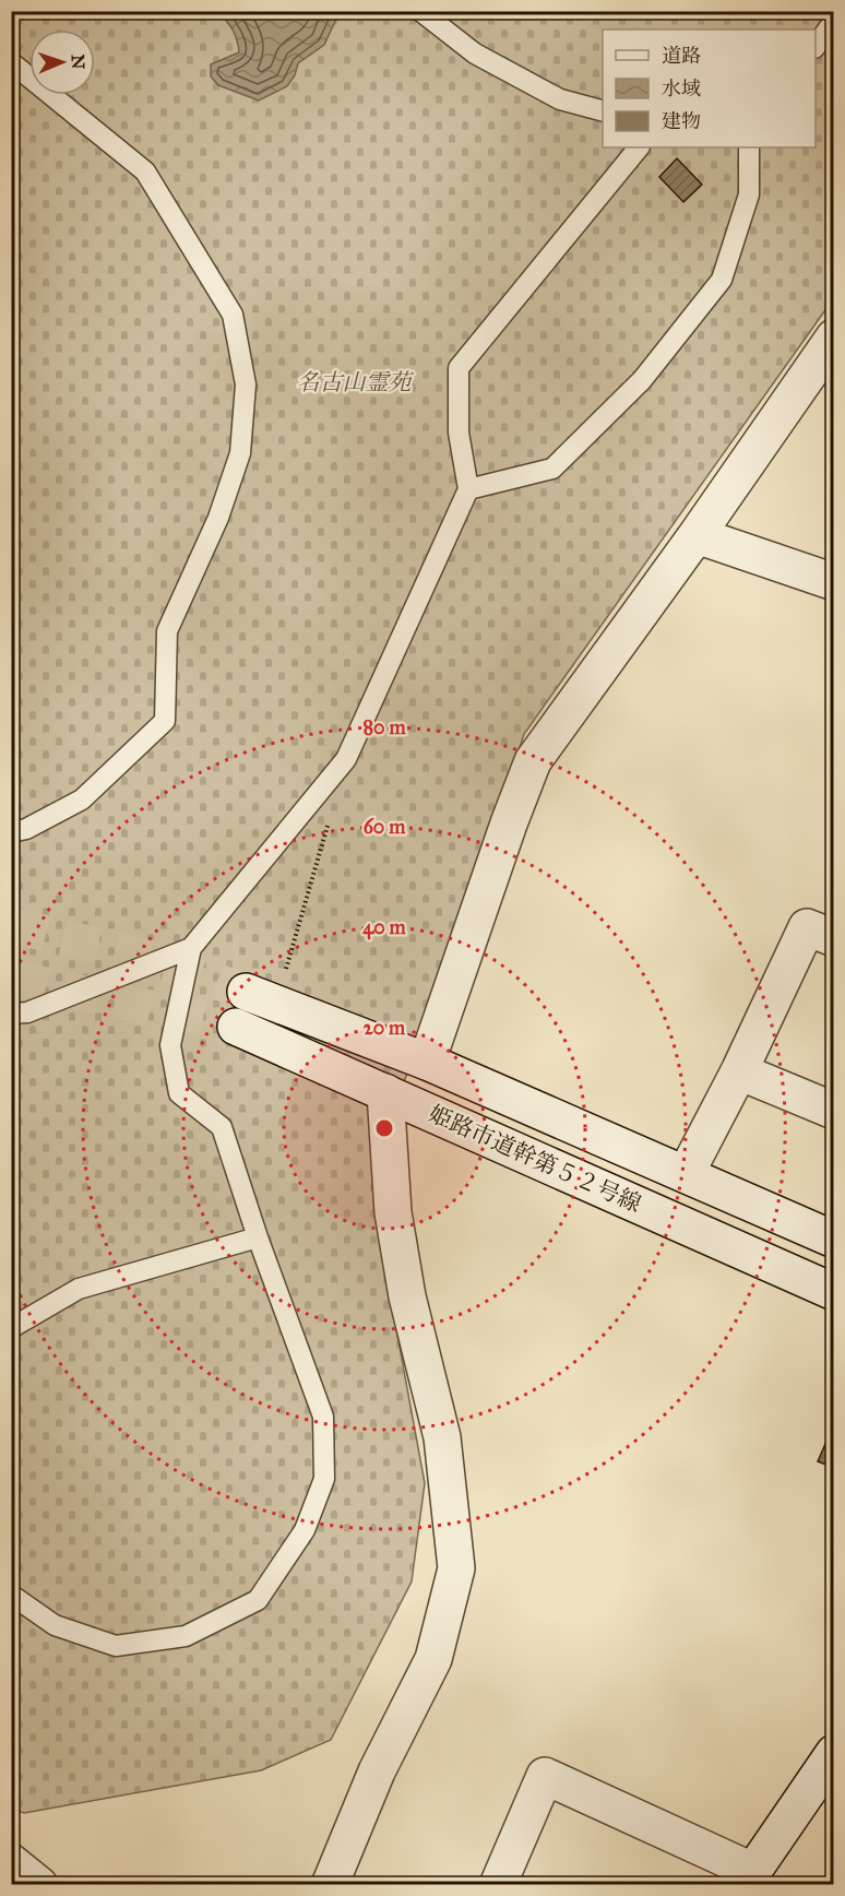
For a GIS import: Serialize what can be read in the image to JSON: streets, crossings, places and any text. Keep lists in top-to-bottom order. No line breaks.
{"streets":{"street":["姫路市道幹第５２号線"]},"parks":["名古山霊苑"],"legend":["道路","水域","建物"],"north":"right","rings":["80 m","60 m","40 m","20 m"]}
